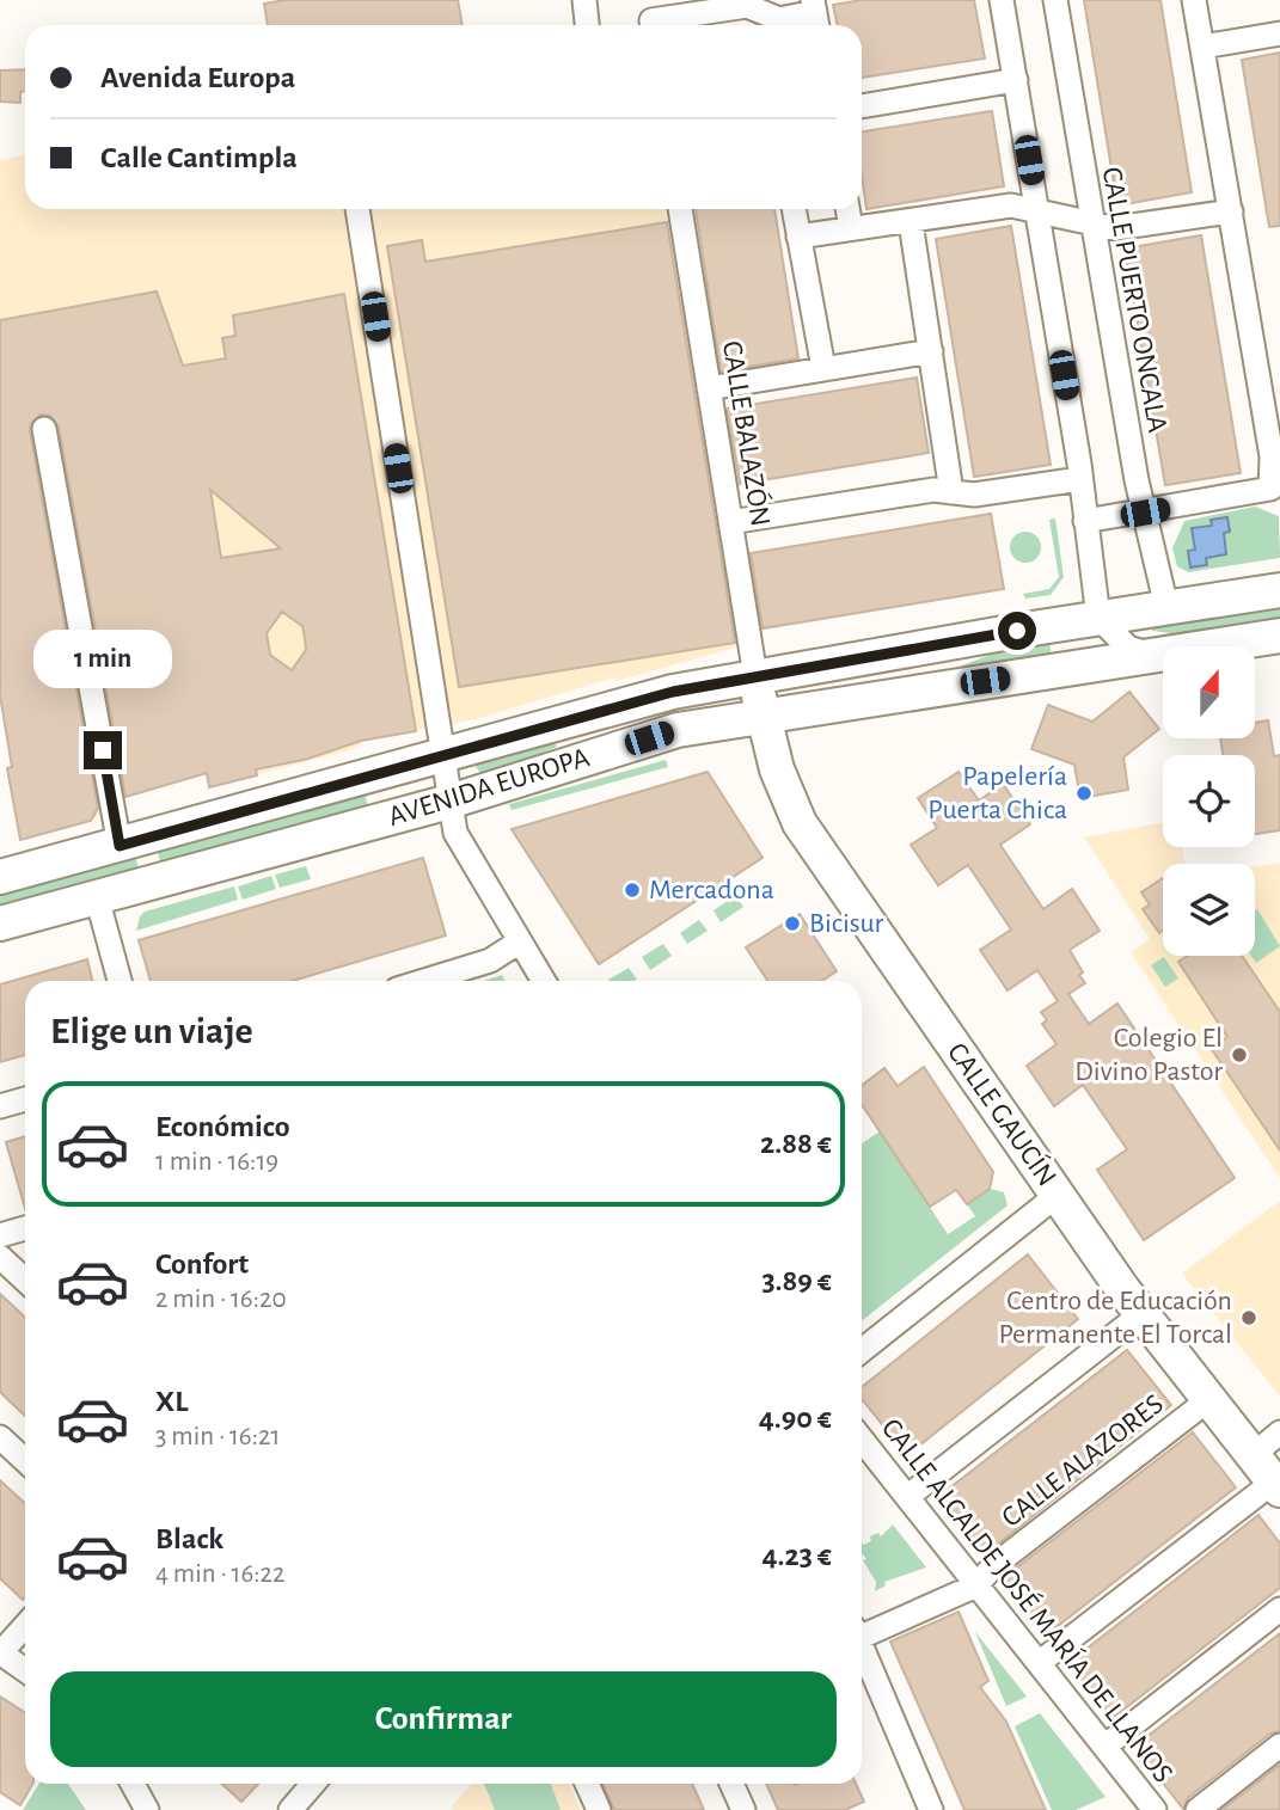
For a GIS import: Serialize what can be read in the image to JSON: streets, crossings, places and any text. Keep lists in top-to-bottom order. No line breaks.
{"streets":{"main road":["AVENIDA EUROPA","CALLE GAUCÍN"],"street":["CALLE PUERTO ONCALA","CALLE BALAZÓN","CALLE ALAZORES","CALLE ALCALDE JOSÉ MARÍA DE LLANOS"]},"crossings":[["CALLE PUERTO ONCALA","AVENIDA EUROPA"],["CALLE BALAZÓN","AVENIDA EUROPA"],["CALLE BALAZÓN","CALLE GAUCÍN"],["AVENIDA EUROPA","CALLE GAUCÍN"],["CALLE GAUCÍN","CALLE ALAZORES"],["CALLE ALAZORES","CALLE ALCALDE JOSÉ MARÍA DE LLANOS"]],"places":["Papelería Puerta Chica","Mercadona","Bicisur","Colegio El Divino Pastor","Centro de Educación Permanente El Torcal"],"north":"top","page":{"banner":["Avenida Europa","Calle Cantimpla"],"bubble":"1 min","heading":"Elige un viaje","list":[{"name":"Económico","note":"1 min · 16:19","value":"2.88 €"},{"name":"Confort","note":"2 min · 16:20","value":"3.89 €"},{"name":"XL","note":"3 min · 16:21","value":"4.90 €"},{"name":"Black","note":"4 min · 16:22","value":"4.23 €"}],"buttons":"Confirmar"}}
